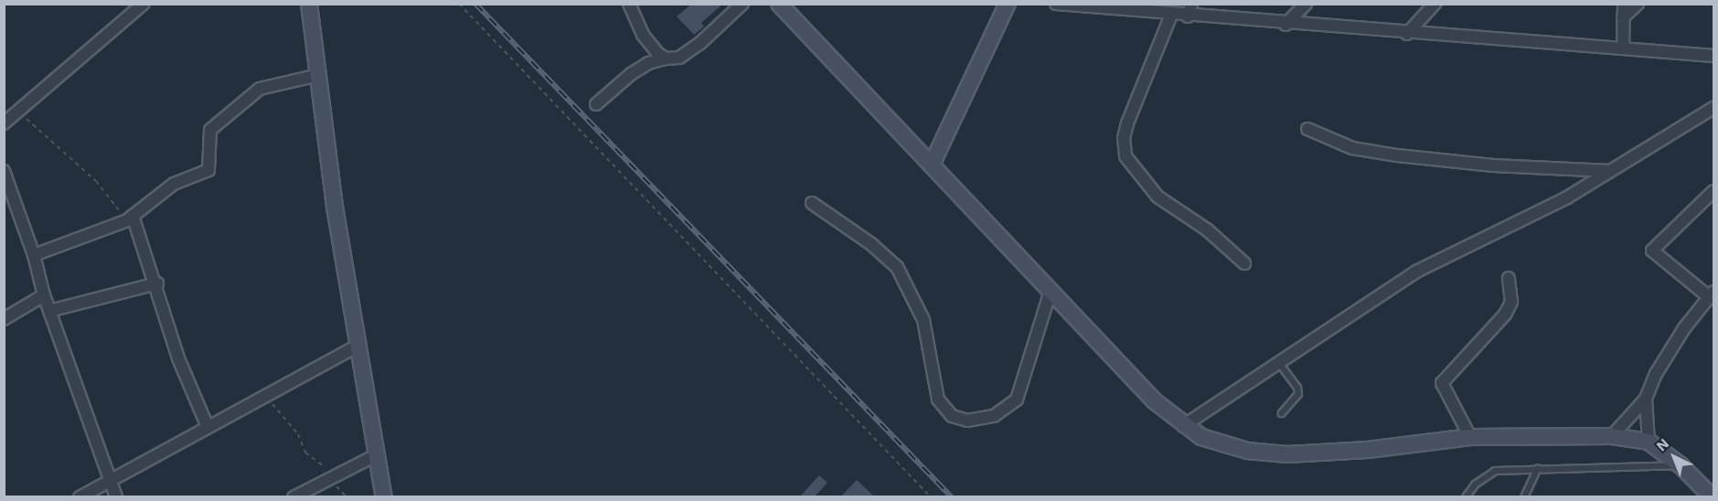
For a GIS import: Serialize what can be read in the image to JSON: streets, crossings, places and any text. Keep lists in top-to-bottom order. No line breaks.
{"north":"top left"}
